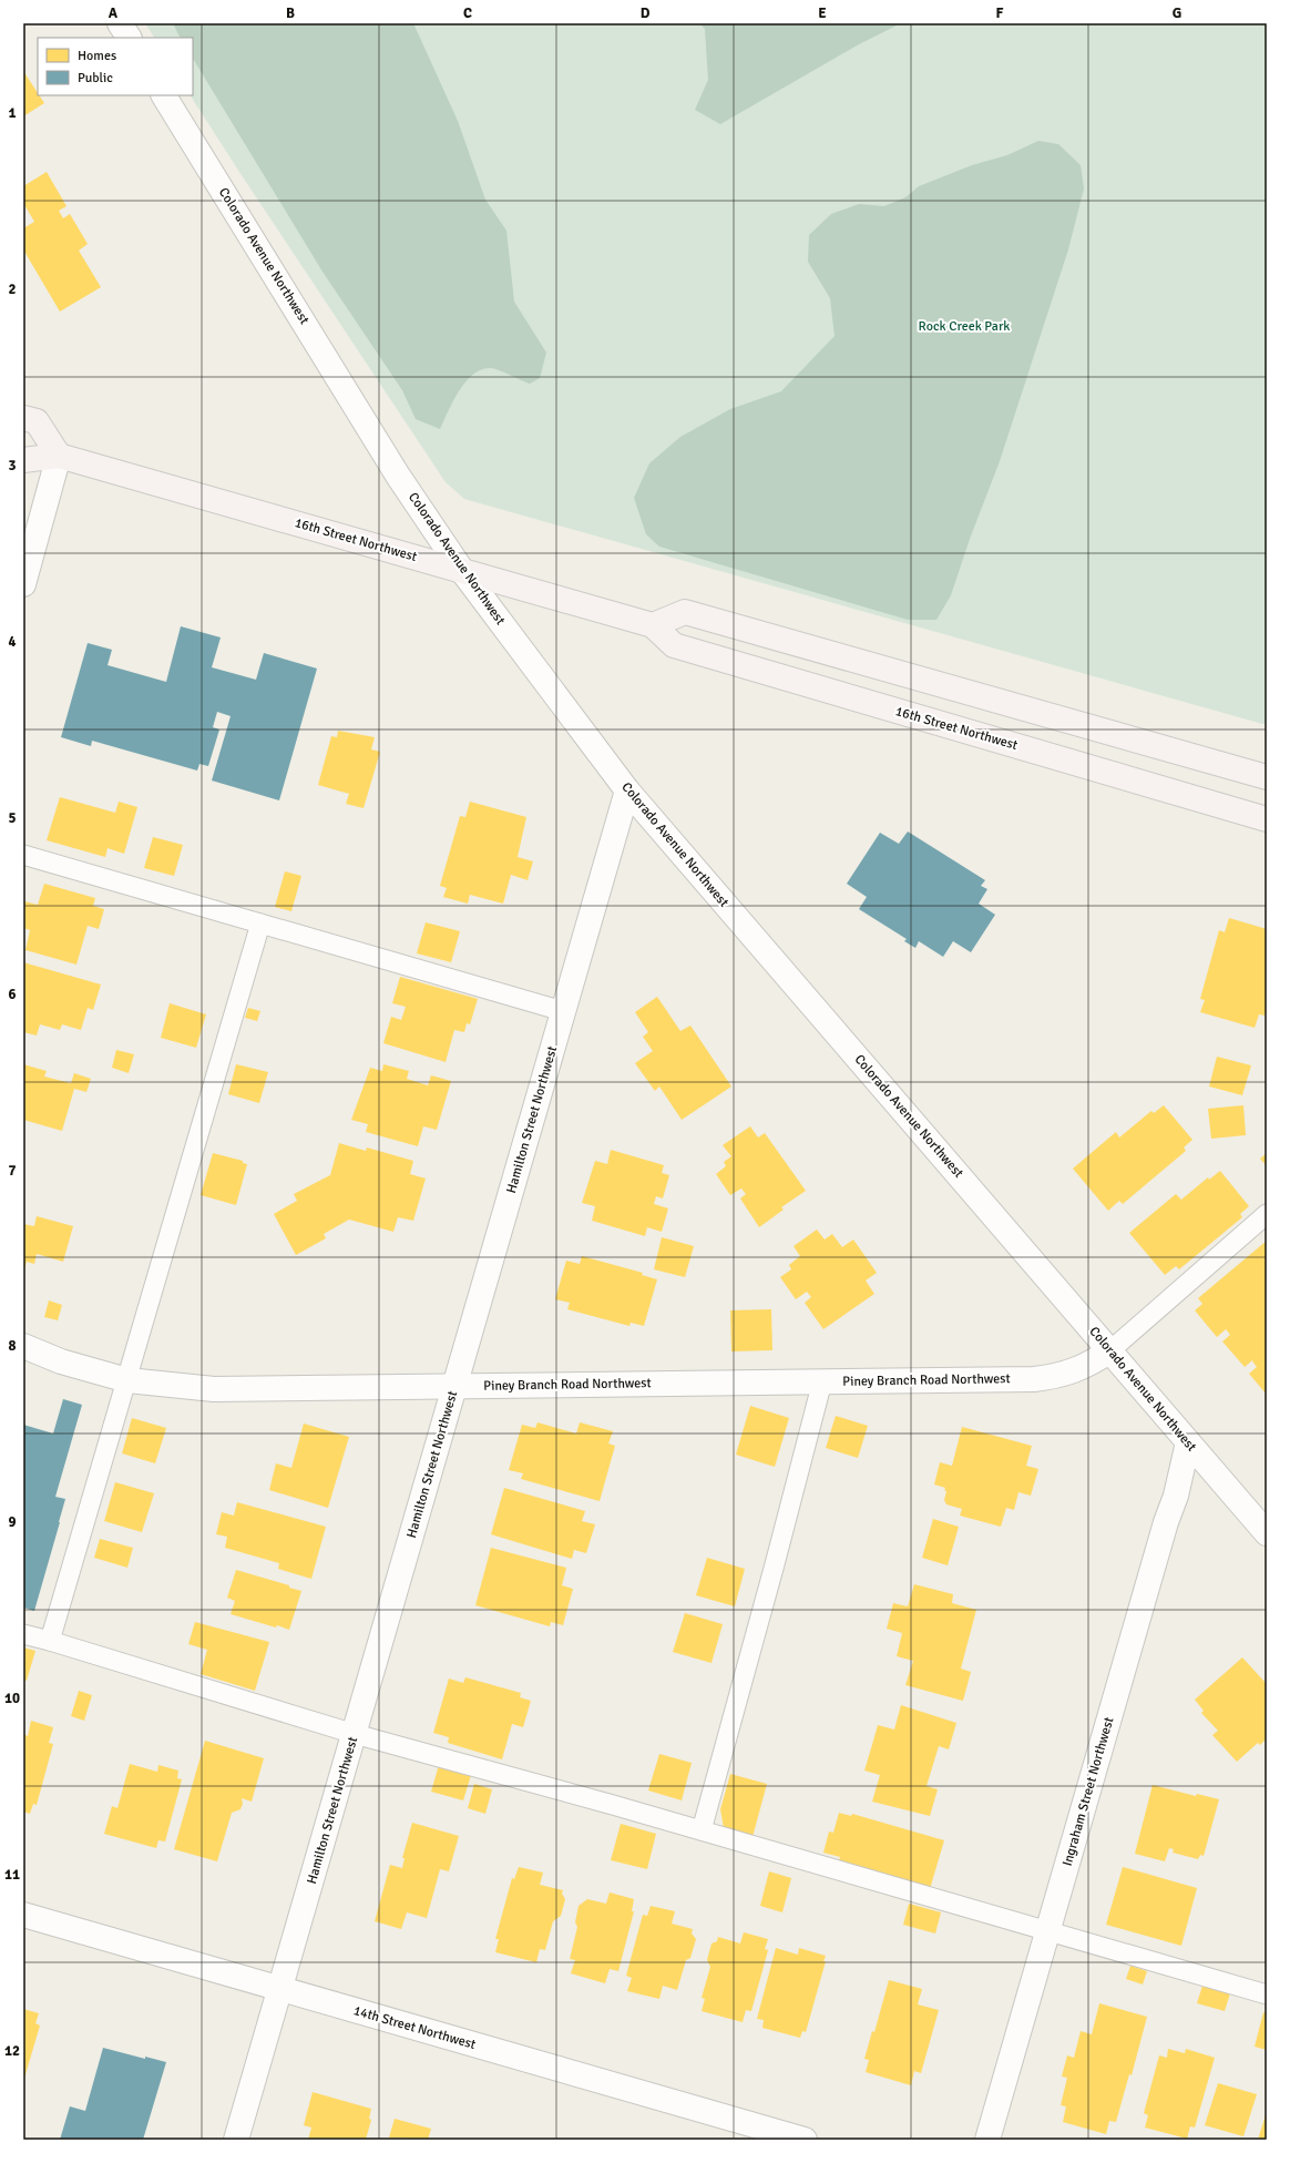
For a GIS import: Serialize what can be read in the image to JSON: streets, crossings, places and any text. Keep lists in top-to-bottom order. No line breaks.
{"streets":{"main road":["16th Street Northwest"],"street":["Colorado Avenue Northwest","Hamilton Street Northwest","Piney Branch Road Northwest","Ingraham Street Northwest","14th Street Northwest"]},"crossings":[["Colorado Avenue Northwest","16th Street Northwest"],["Colorado Avenue Northwest","Hamilton Street Northwest"],["Colorado Avenue Northwest","Piney Branch Road Northwest"],["Colorado Avenue Northwest","Ingraham Street Northwest"],["Hamilton Street Northwest","Piney Branch Road Northwest"],["Hamilton Street Northwest","14th Street Northwest"]],"parks":["Rock Creek Park"],"legend":["Homes","Public"],"grid":{"columns":["A","B","C","D","E","F","G"],"rows":["1","2","3","4","5","6","7","8","9","10","11","12"]}}
